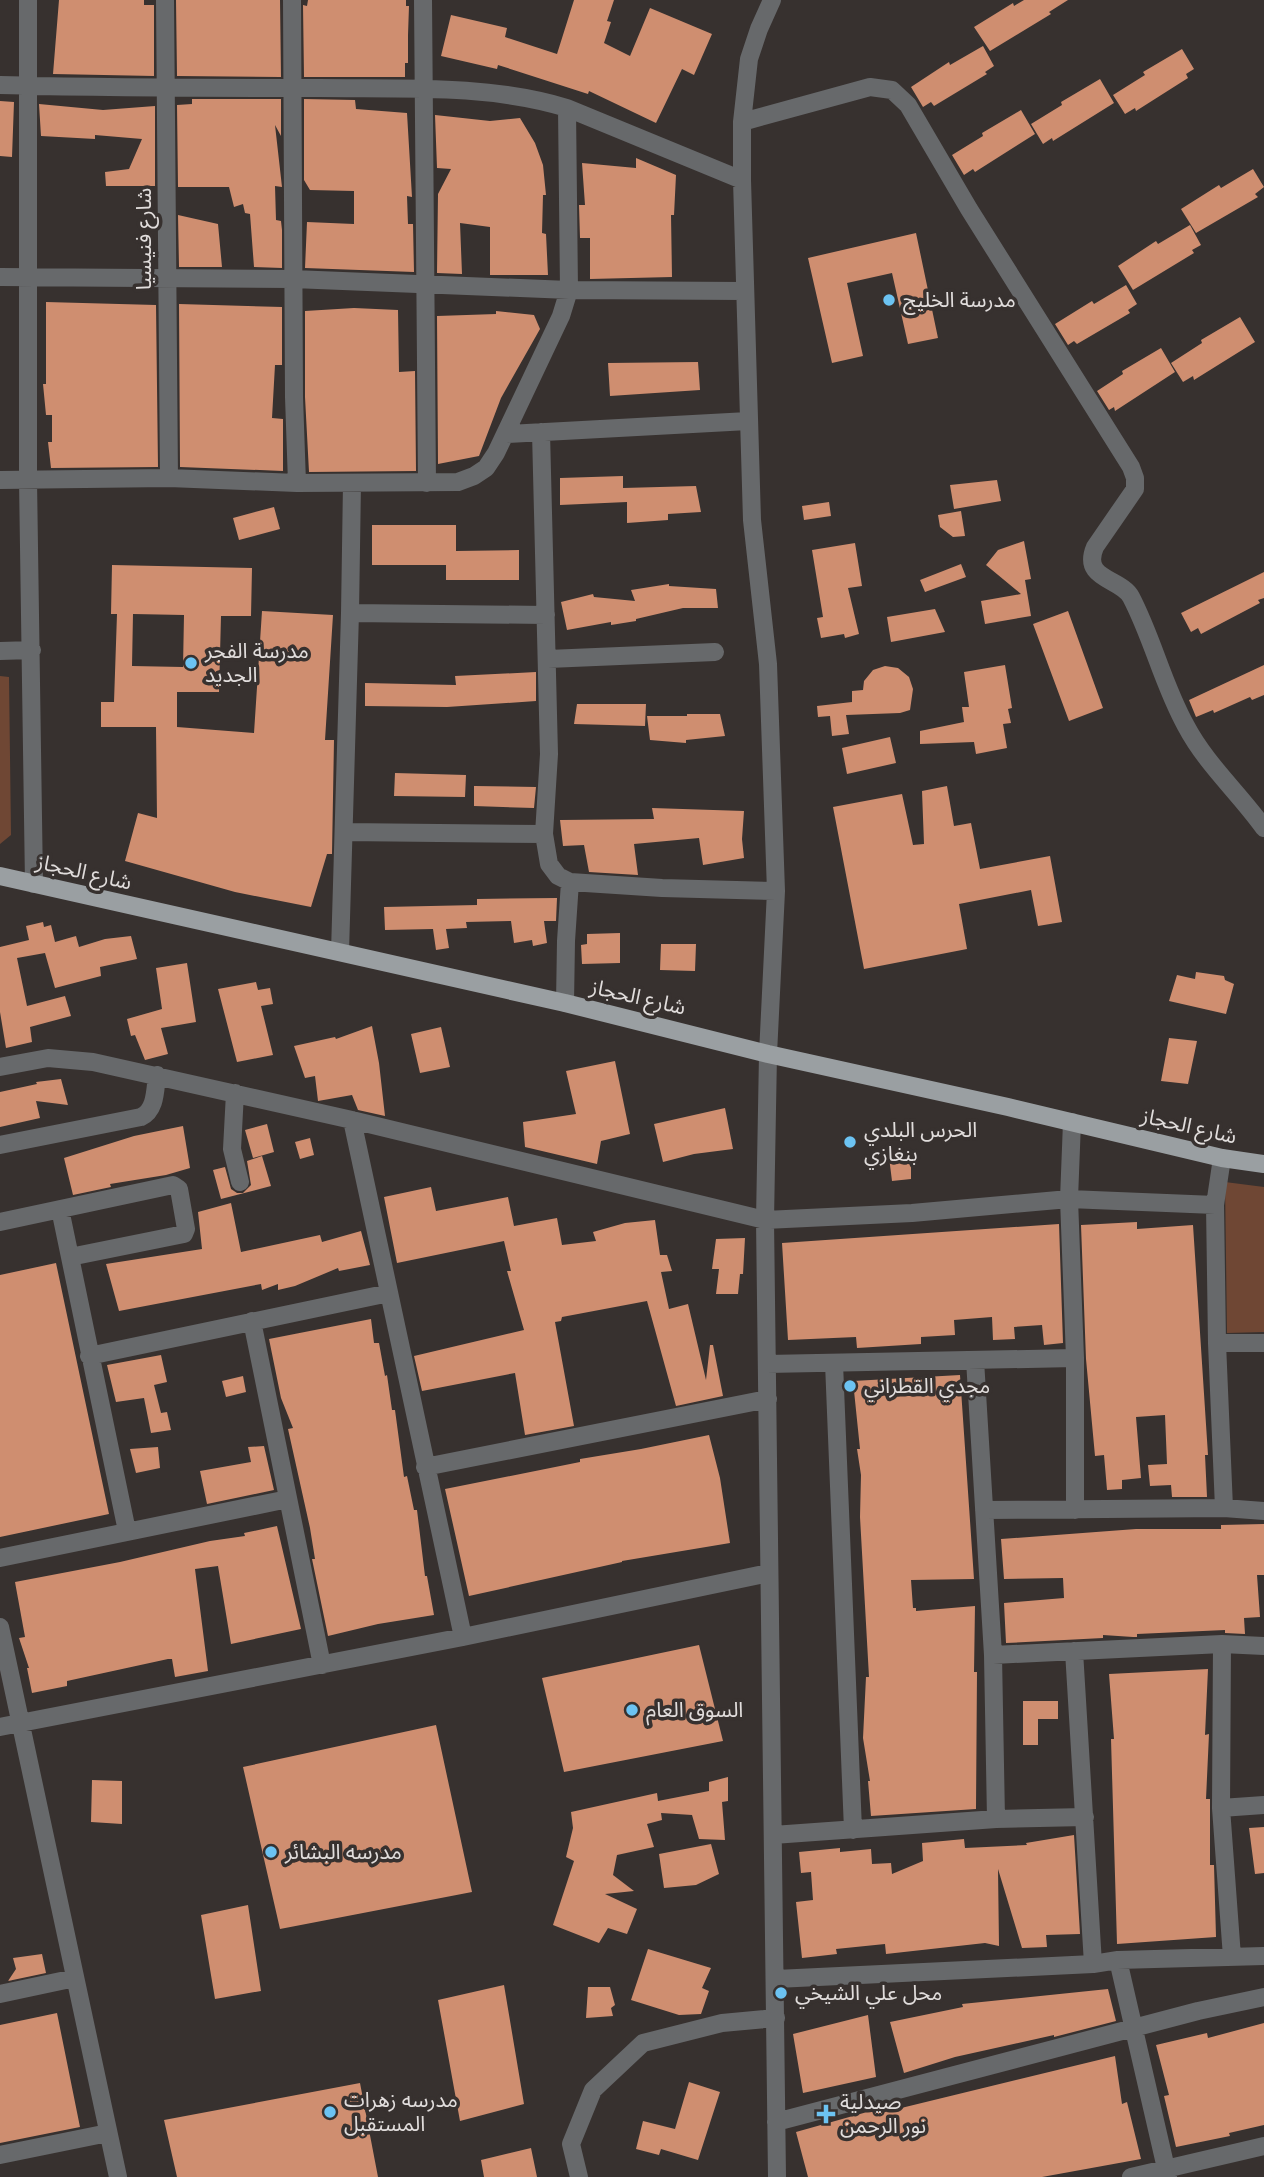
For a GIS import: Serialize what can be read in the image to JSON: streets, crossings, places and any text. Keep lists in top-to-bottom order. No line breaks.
{"streets":{"main road":["شارع الحجاز"],"street":["شارع فنيسيا"]},"places":{"other":["مدرسة الخليج","مدرسة الفجر الجديد","الحرس البلدي بنغازي","مجدي القطراني","السوق العام","مدرسه البشائر","محل علي الشيخي","مدرسه زهرات المستقبل"],"health":["صيدلية نور الرحمن"]}}
